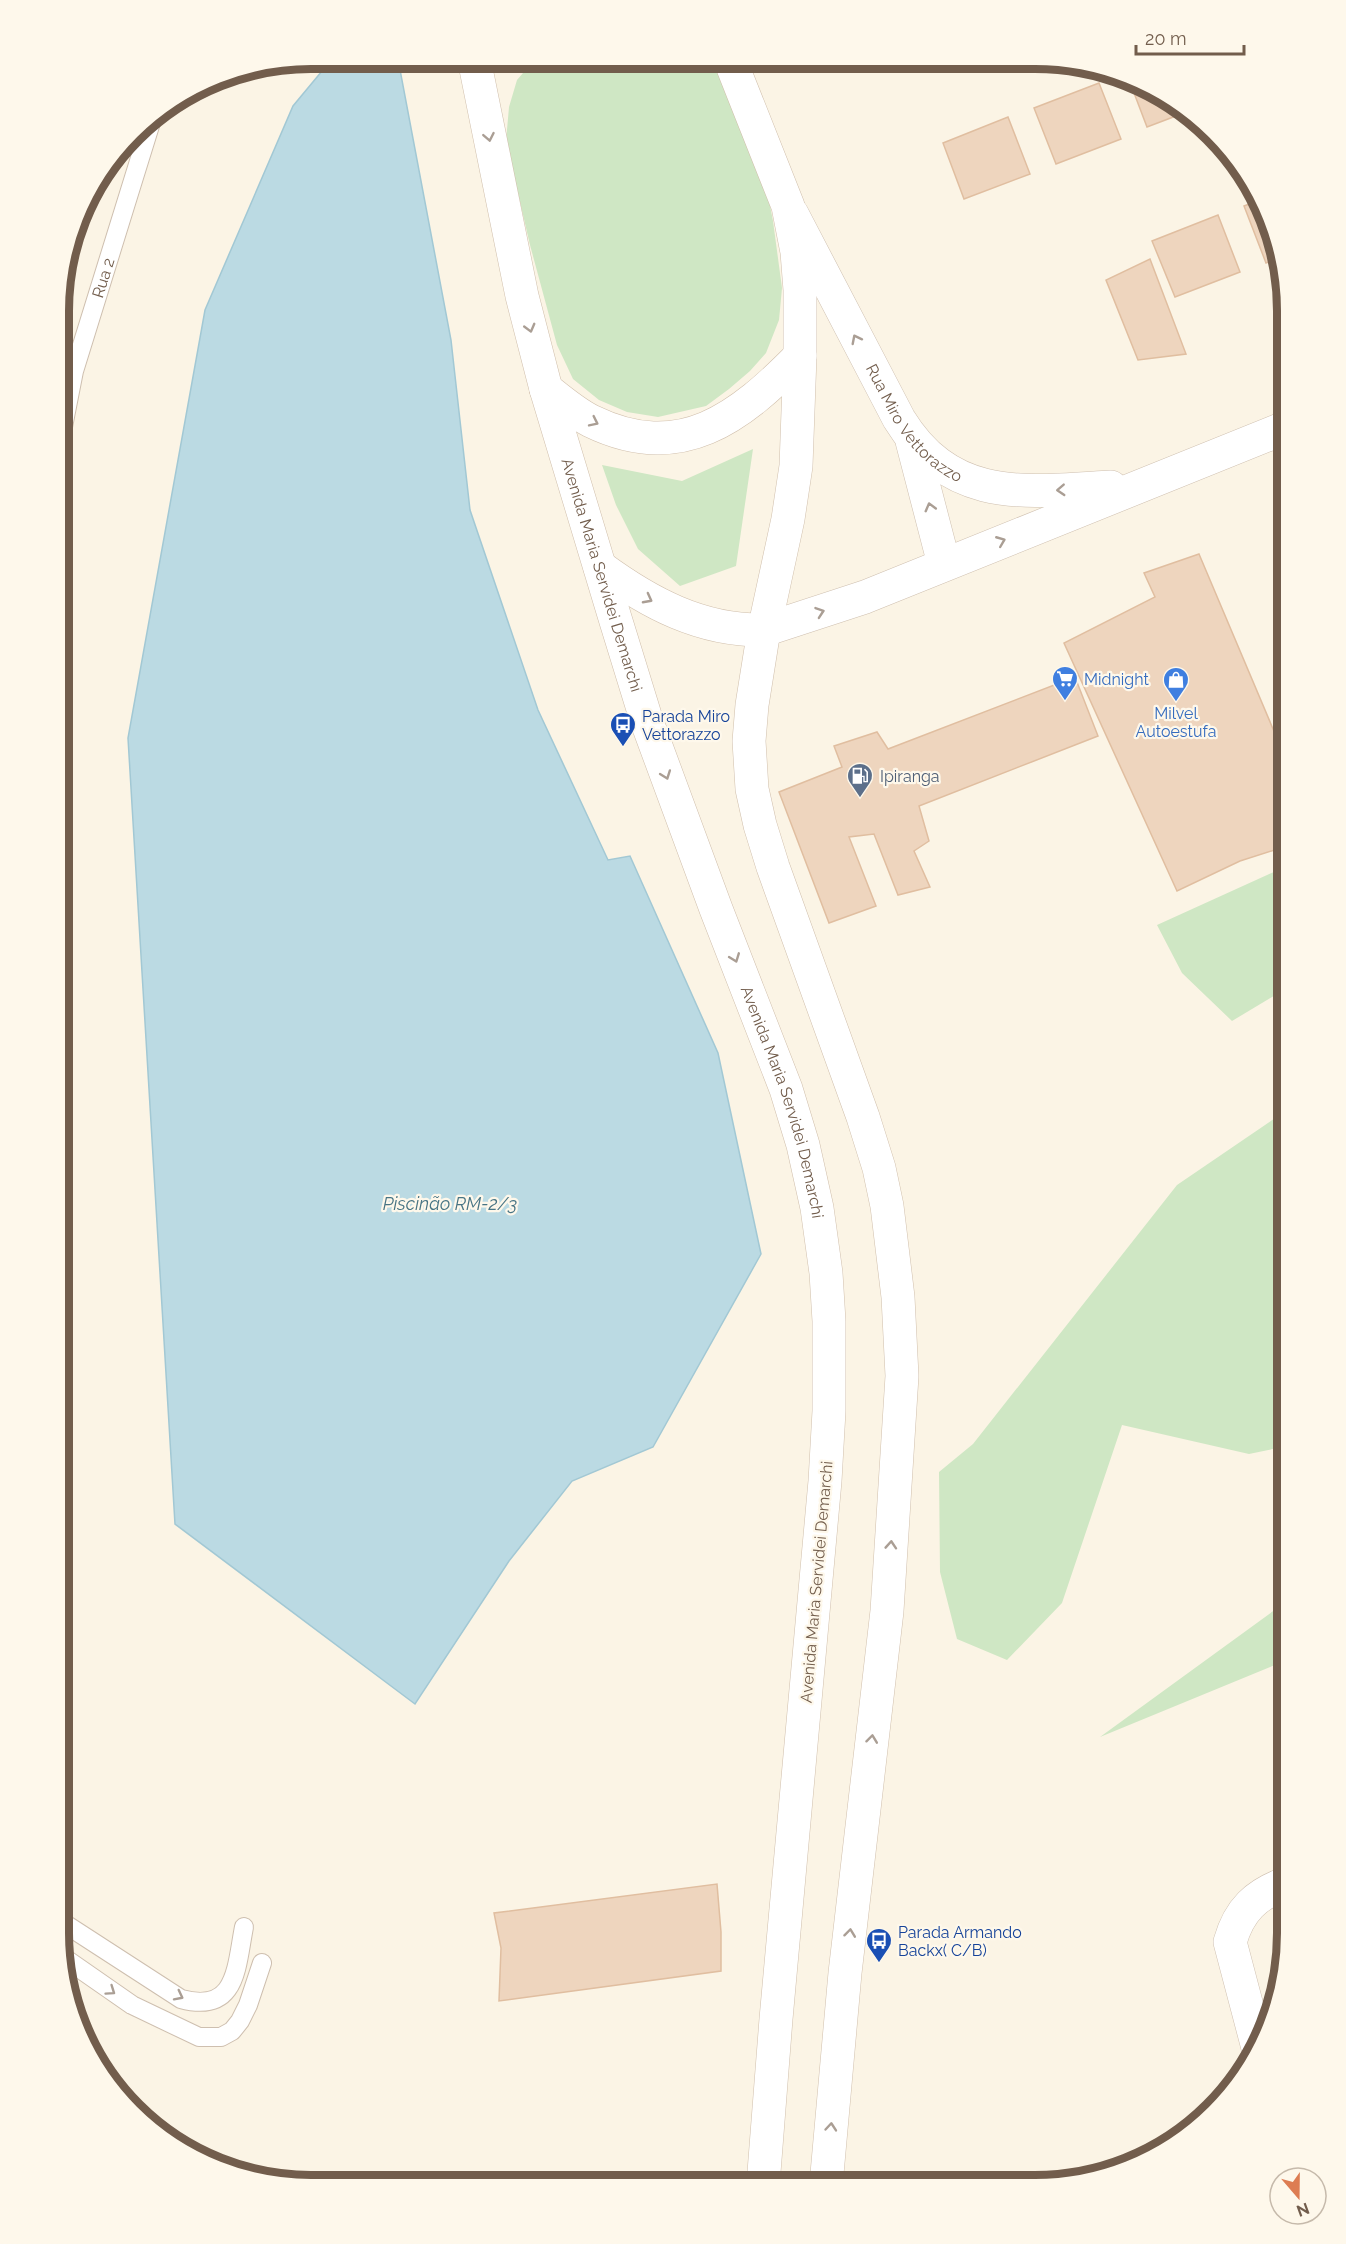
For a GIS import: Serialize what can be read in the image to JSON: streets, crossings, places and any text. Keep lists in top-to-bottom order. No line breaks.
{"streets":{"main road":["Rua Miro Vettorazzo","Avenida Maria Servidei Demarchi"],"lane":["Rua 2"]},"water":["Piscinão RM-2/3"],"places":{"supermarket":["Midnight"],"shop":["Milvel Autoestufa"],"bus stop":["Parada Miro Vettorazzo","Parada Armando Backx( C/B)"],"fuel station":["Ipiranga"]},"scale_bar":"20 m","north":"bottom"}
